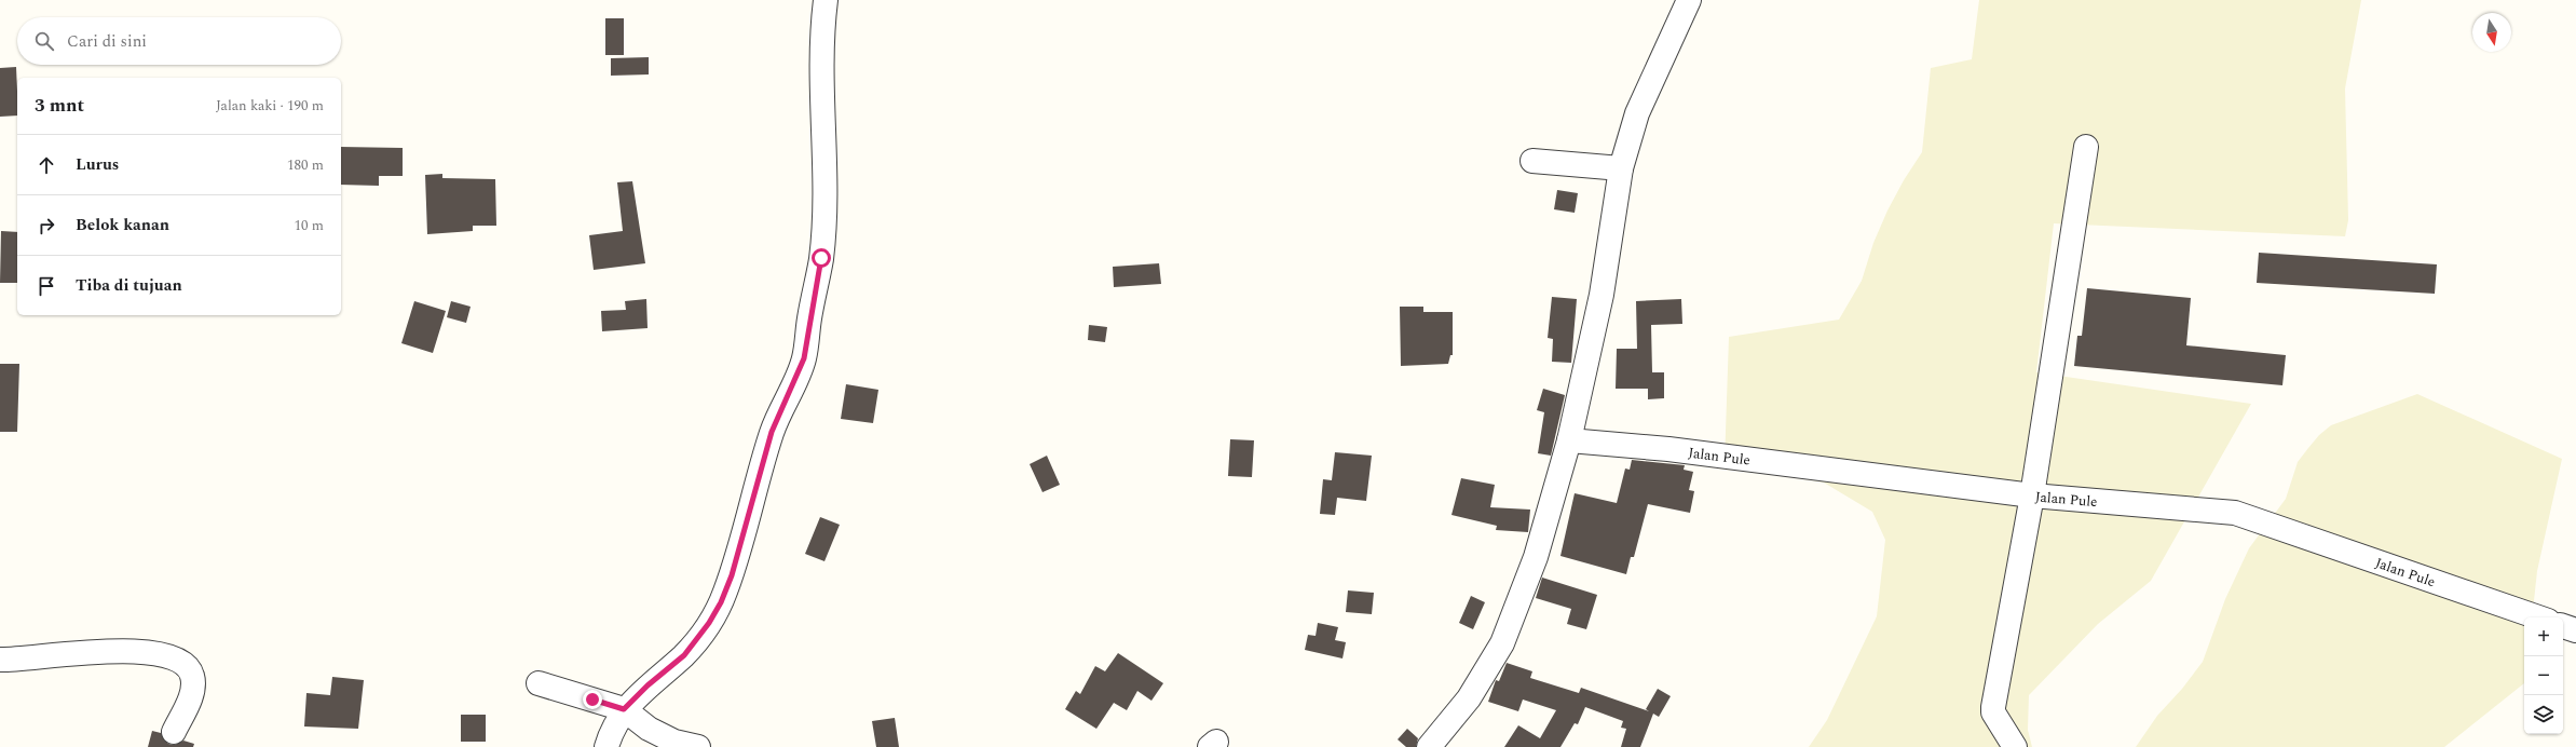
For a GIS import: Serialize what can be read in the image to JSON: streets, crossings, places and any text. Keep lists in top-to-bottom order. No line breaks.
{"streets":{"street":["Jalan Pule"]},"north":"bottom","page":{"search":"Cari di sini","heading":["3 mnt","Jalan kaki · 190 m"],"list":[["Lurus","180 m"],["Belok kanan","10 m"],"Tiba di tujuan"],"map_buttons":["+","−"]}}
